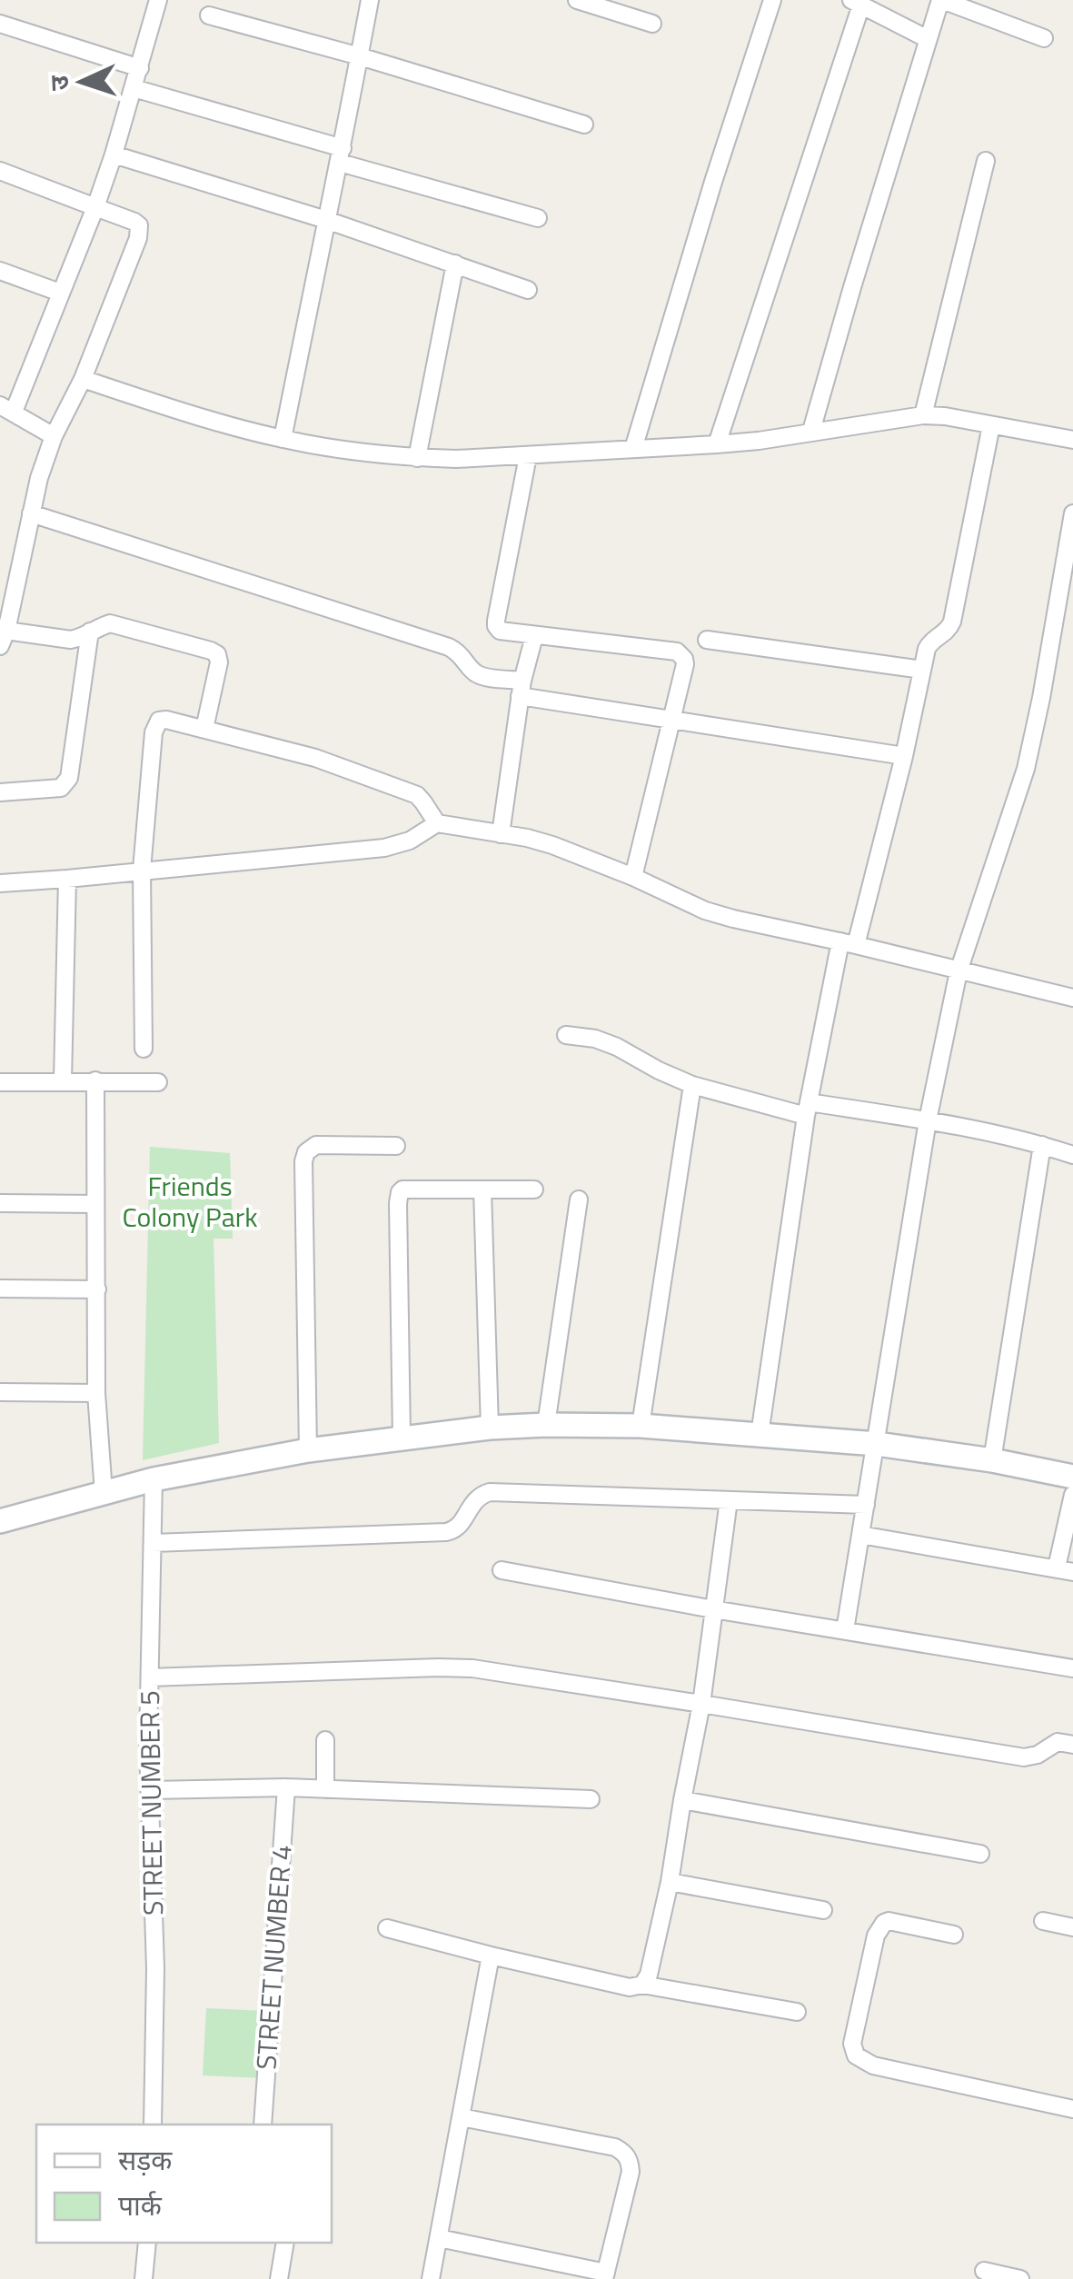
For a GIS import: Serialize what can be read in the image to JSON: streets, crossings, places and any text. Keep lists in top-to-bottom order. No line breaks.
{"streets":{"street":["STREET NUMBER 5","STREET NUMBER 4"]},"parks":["Friends Colony Park"],"legend":["सड़क","पार्क"],"north":"left"}
